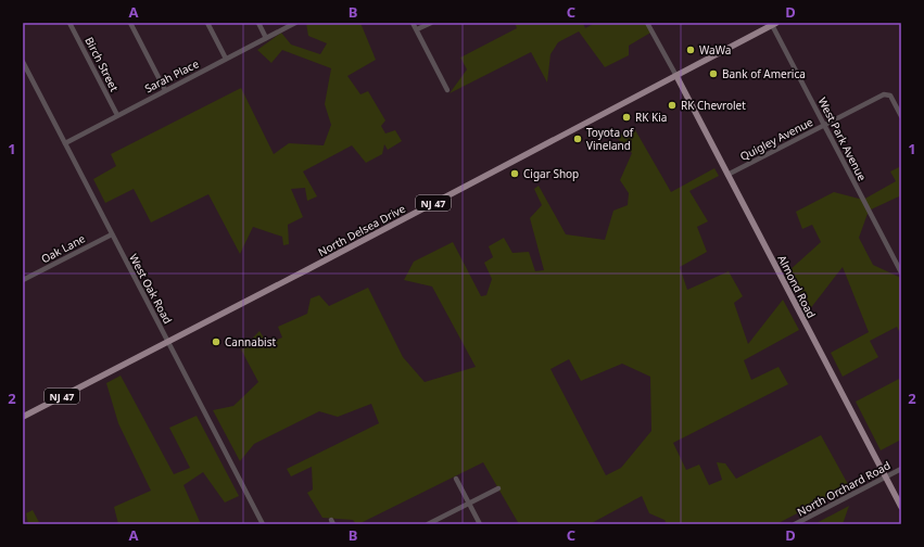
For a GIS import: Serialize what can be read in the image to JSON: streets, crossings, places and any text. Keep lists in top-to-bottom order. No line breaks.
{"streets":{"main road":["NJ 47","North Delsea Drive","Almond Road"],"street":["Birch Street","Sarah Place","Quigley Avenue","West Park Avenue","Oak Lane","West Oak Road","North Orchard Road"]},"crossings":[["Birch Street","Sarah Place"],["Sarah Place","West Oak Road"],["Quigley Avenue","West Park Avenue"],["Quigley Avenue","Almond Road"],["West Park Avenue","North Delsea Drive"],["North Delsea Drive","Almond Road"],["North Delsea Drive","West Oak Road"],["Oak Lane","West Oak Road"],["Almond Road","North Orchard Road"]],"places":["WaWa","Bank of America","RK Chevrolet","RK Kia","Toyota of Vineland","Cigar Shop","Cannabist"],"grid":{"columns":["A","B","C","D"],"rows":["1","2"]}}
